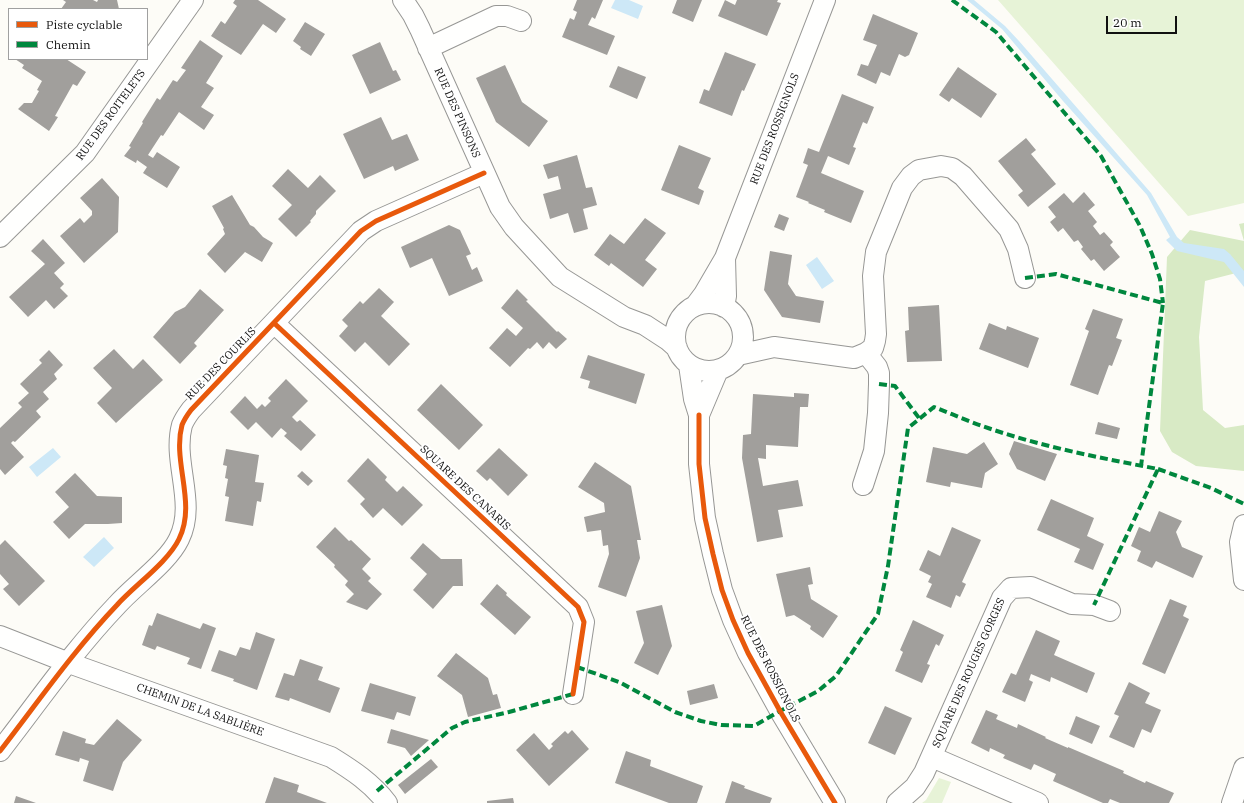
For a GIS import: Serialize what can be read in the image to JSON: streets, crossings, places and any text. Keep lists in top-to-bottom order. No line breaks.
{"streets":{"street":["RUE DES PINSONS","RUE DES ROITELETS","RUE DES ROSSIGNOLS","RUE DES COURLIS","SQUARE DES CANARIS","SQUARE DES ROUGES GORGES","CHEMIN DE LA SABLIÈRE"]},"crossings":[["RUE DES PINSONS","RUE DES ROSSIGNOLS"],["RUE DES PINSONS","RUE DES COURLIS"],["RUE DES COURLIS","SQUARE DES CANARIS"],["RUE DES COURLIS","CHEMIN DE LA SABLIÈRE"]],"legend":["Piste cyclable","Chemin"],"scale_bar":"20 m"}
